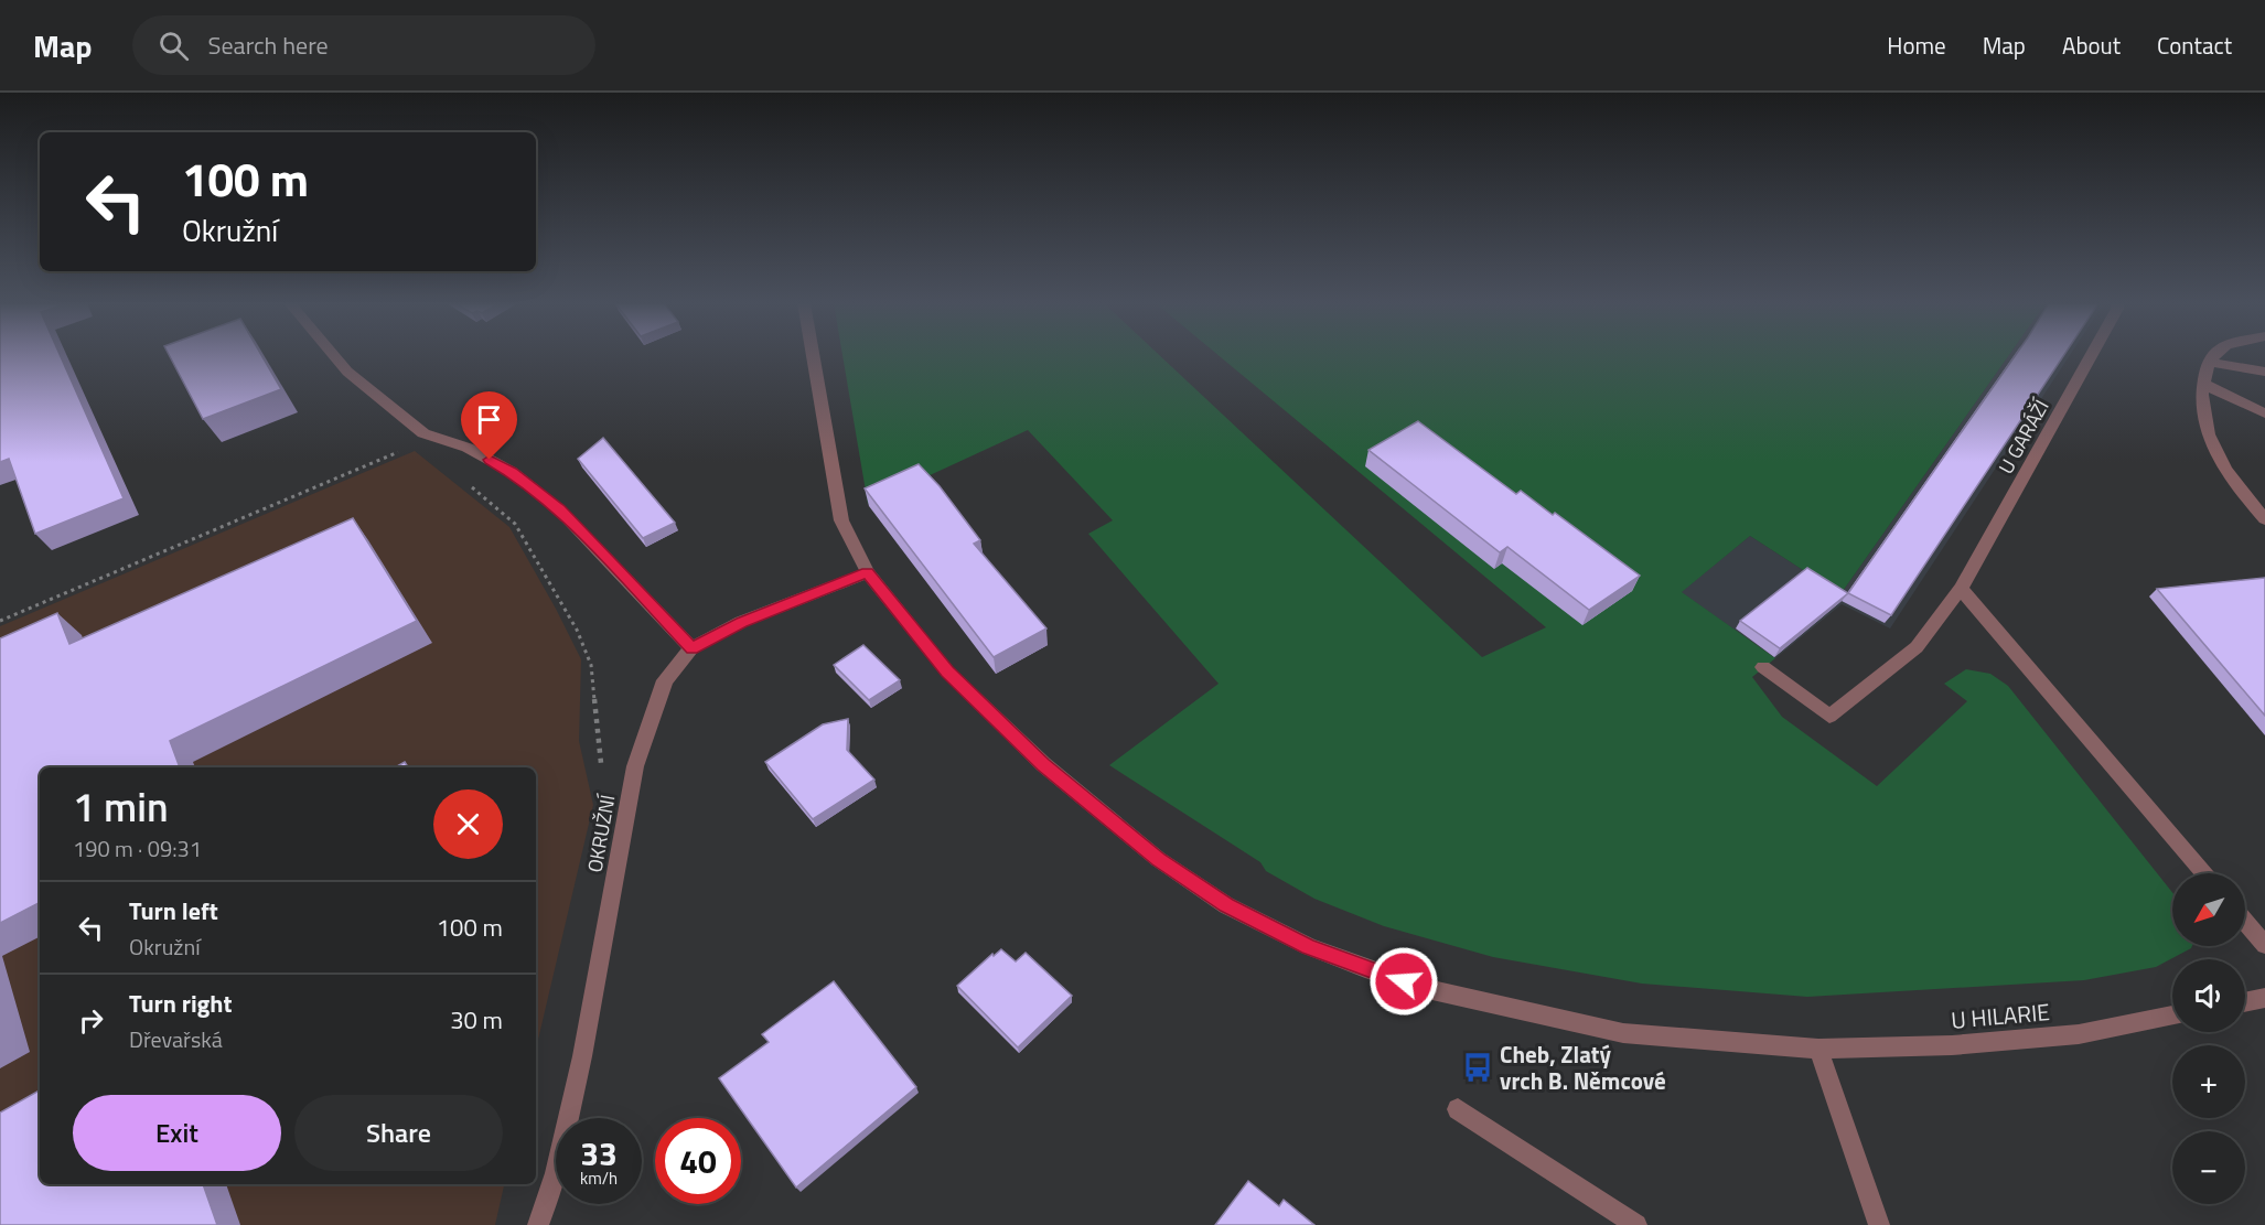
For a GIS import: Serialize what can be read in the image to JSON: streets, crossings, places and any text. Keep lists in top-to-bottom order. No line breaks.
{"streets":{"street":["U GARÁŽÍ","OKRUŽNÍ","U HILARIE"]},"crossings":[["OKRUŽNÍ","U HILARIE"]],"places":{"bus stop":["Cheb, Zlatý vrch B. Němcové"]},"north":"bottom left","page":{"header":"Map","search":"Search here","nav":["Home","Map","About","Contact"],"turn":["100 m","Okružní"],"heading":["1 min","190 m · 09:31"],"map_buttons":["+","−"],"list":[{"name":"Turn left","note":"Okružní","value":"100 m"},{"name":"Turn right","note":"Dřevařská","value":"30 m"}],"buttons":["Exit","Share"],"speed":"33 km/h","limit":"40"}}
